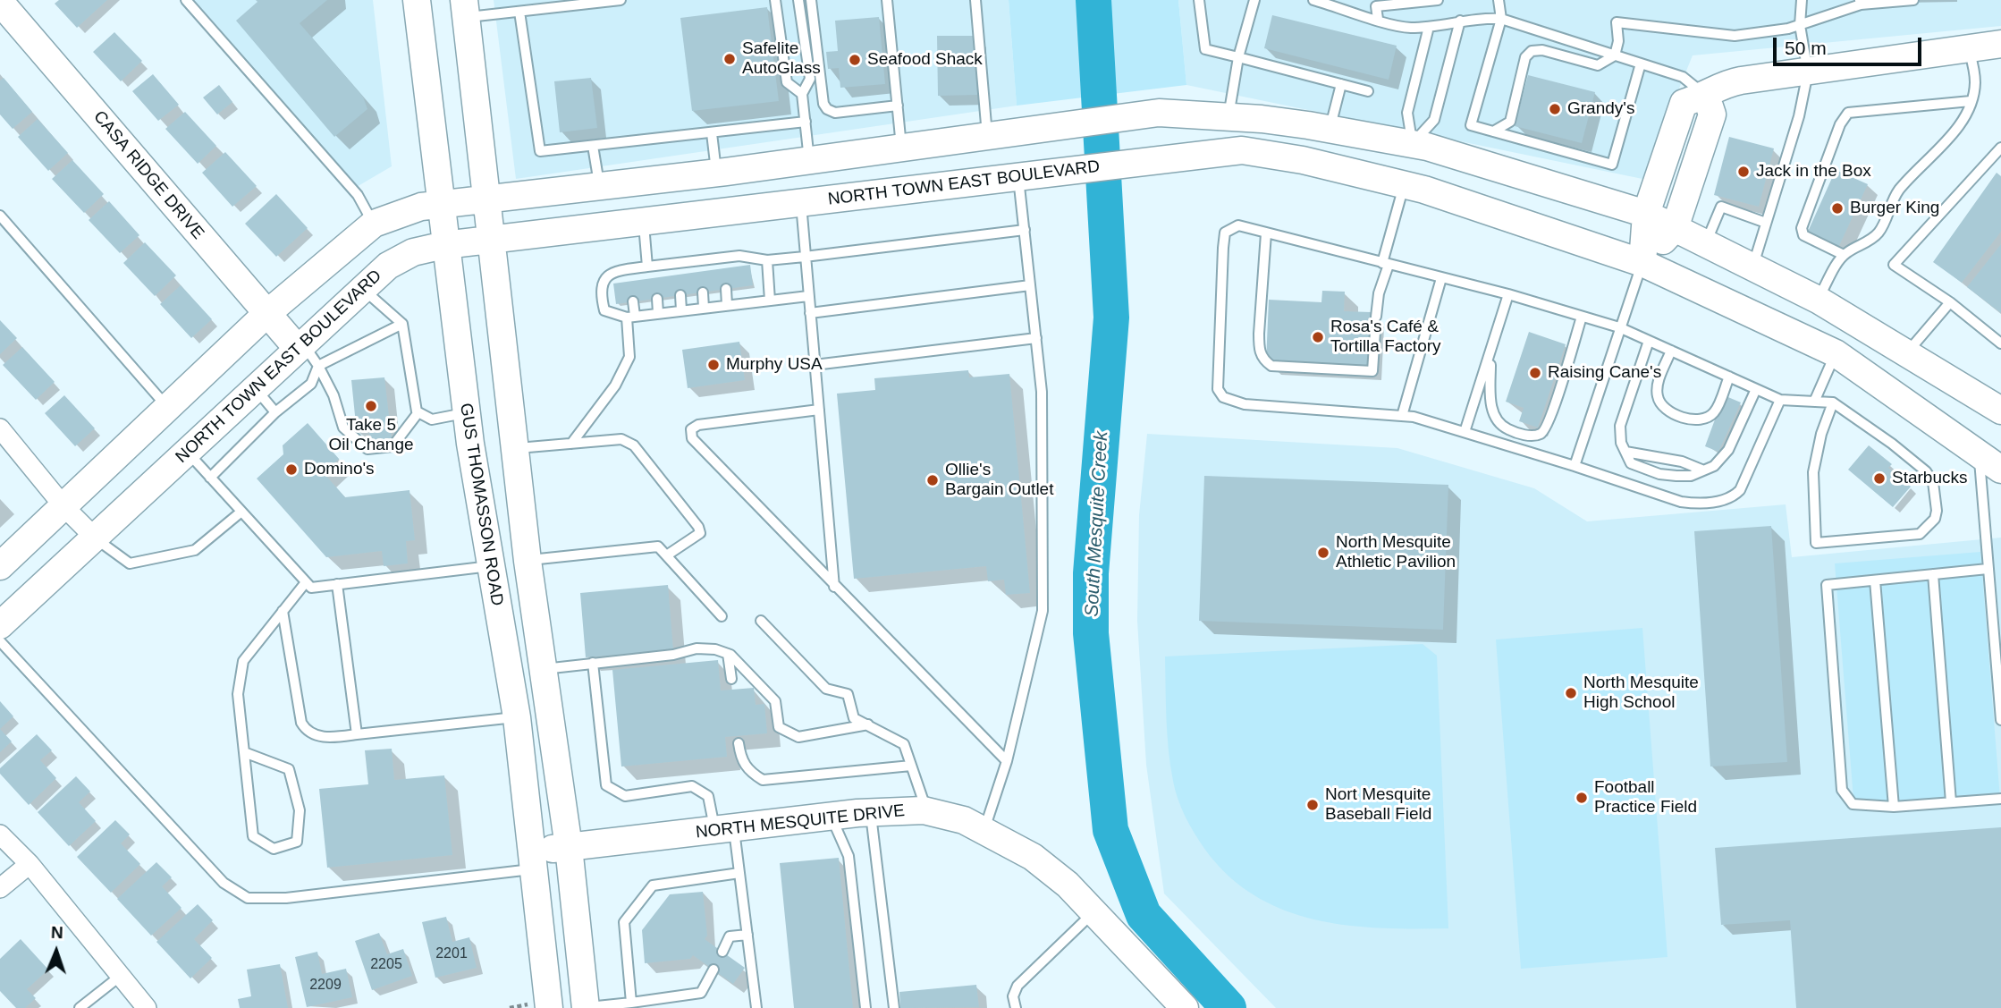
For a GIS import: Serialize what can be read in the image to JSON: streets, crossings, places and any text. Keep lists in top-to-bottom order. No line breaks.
{"streets":{"main road":["CASA RIDGE DRIVE","NORTH TOWN EAST BOULEVARD","GUS THOMASSON ROAD","NORTH MESQUITE DRIVE"]},"crossings":[["CASA RIDGE DRIVE","NORTH TOWN EAST BOULEVARD"],["NORTH TOWN EAST BOULEVARD","GUS THOMASSON ROAD"],["GUS THOMASSON ROAD","NORTH MESQUITE DRIVE"]],"water":["South Mesquite Creek"],"places":["Safelite AutoGlass","Seafood Shack","Grandy's","Jack in the Box","Burger King","Rosa's Café & Tortilla Factory","Murphy USA","Raising Cane's","Take 5 Oil Change","Domino's","Starbucks","Ollie's Bargain Outlet","North Mesquite Athletic Pavilion","North Mesquite High School","Football Practice Field","Nort Mesquite Baseball Field"],"house_numbers":["2201","2205","2209"],"scale_bar":"50 m","north":"top"}
